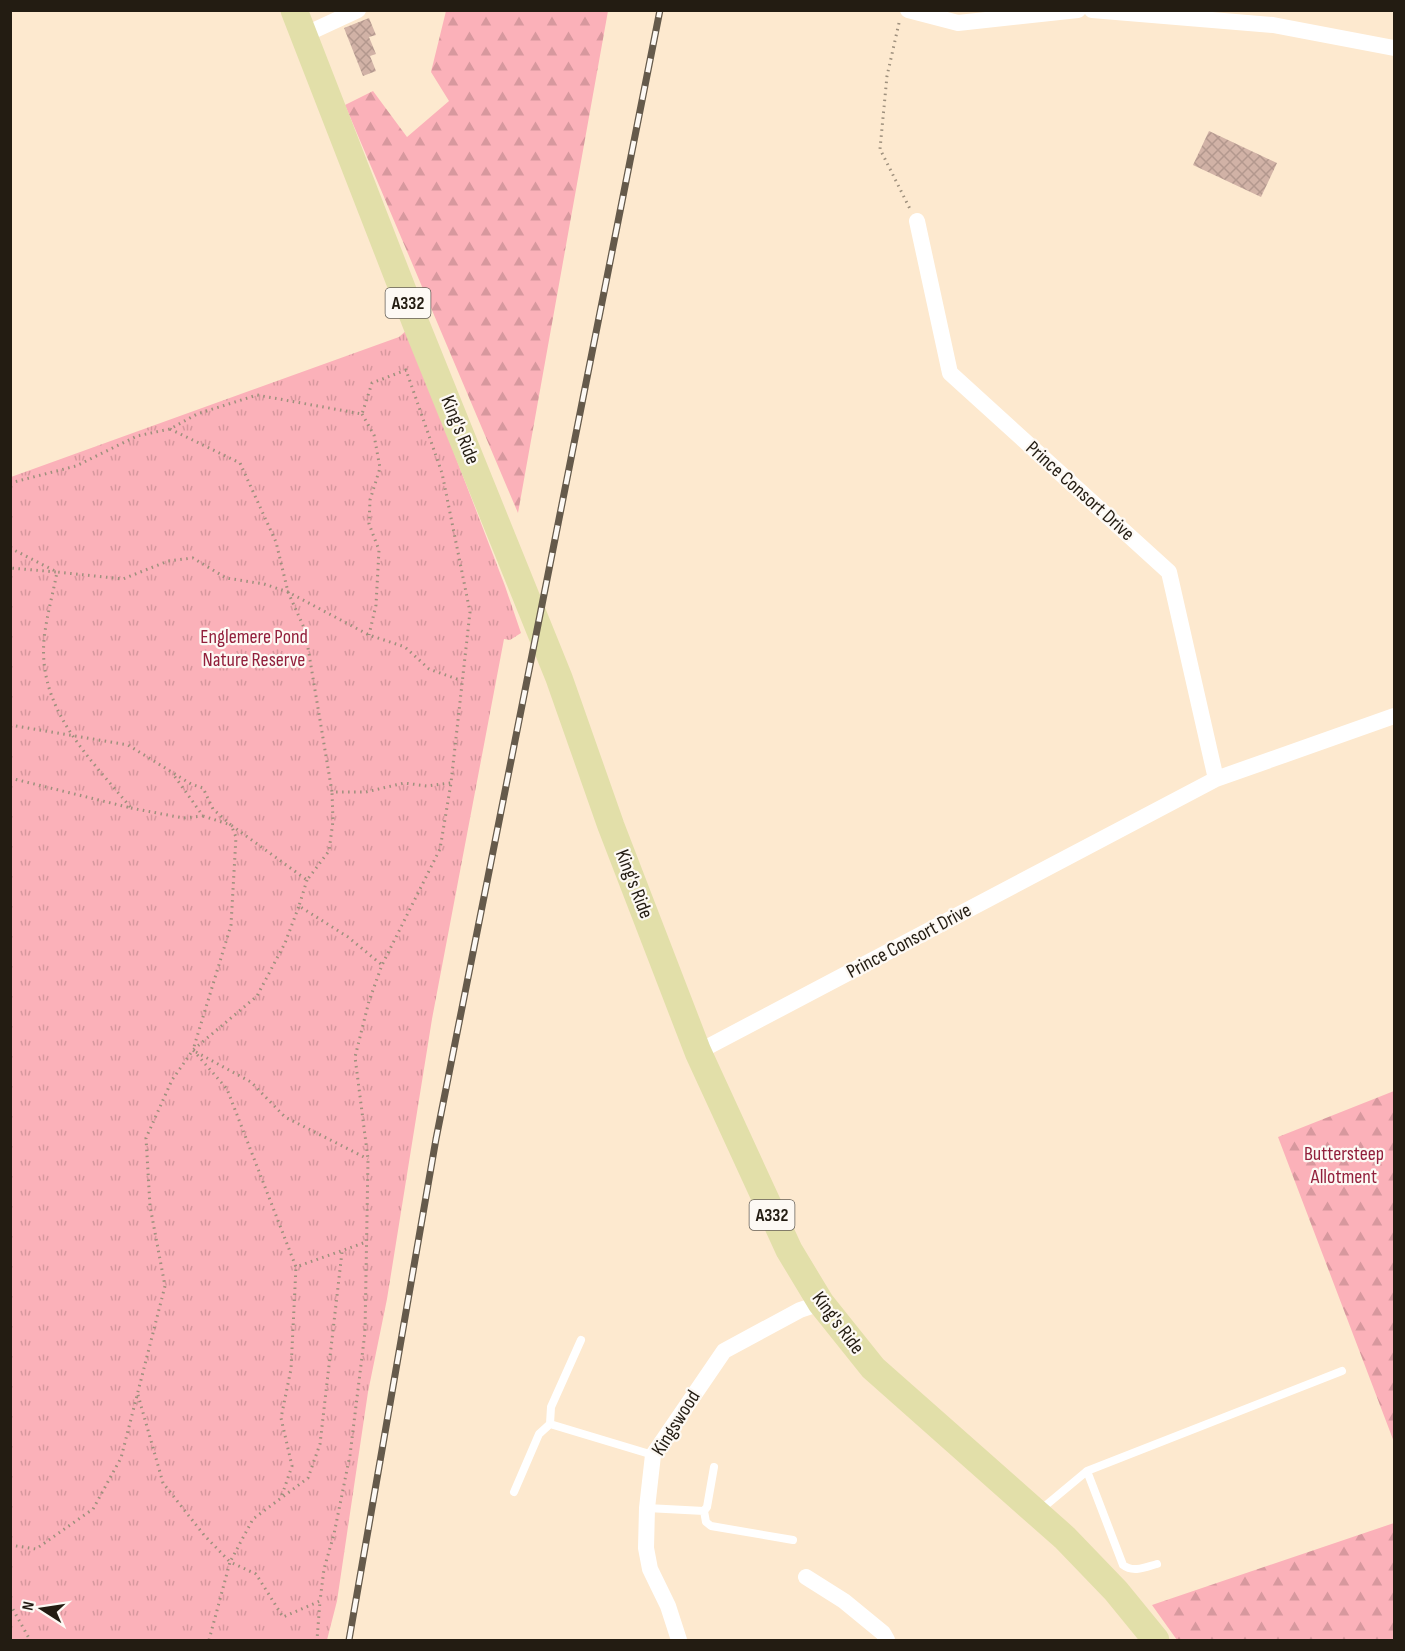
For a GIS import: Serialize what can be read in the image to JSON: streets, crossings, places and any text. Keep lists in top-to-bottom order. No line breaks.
{"streets":{"main road":["A332","King's Ride"],"street":["Prince Consort Drive","Kingswood"]},"crossings":[["King's Ride","Prince Consort Drive"],["King's Ride","Kingswood"]],"parks":["Englemere Pond Nature Reserve","Buttersteep Allotment"],"north":"left"}
